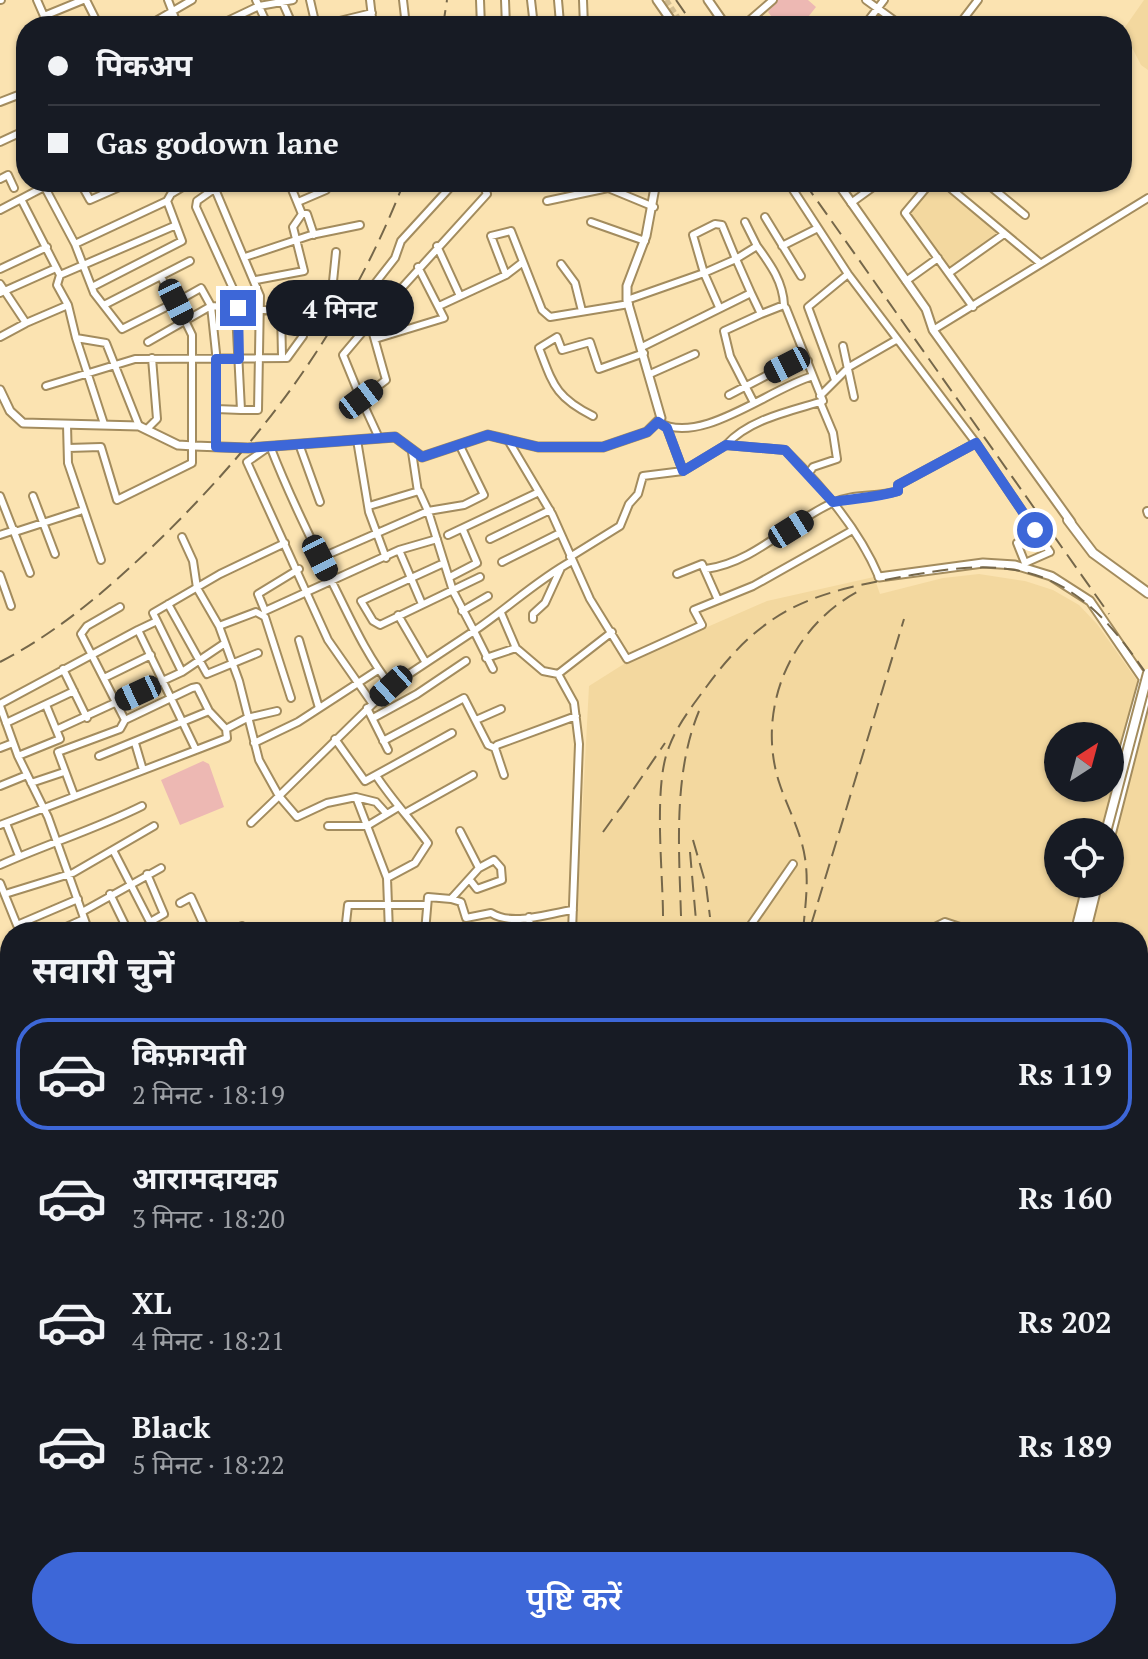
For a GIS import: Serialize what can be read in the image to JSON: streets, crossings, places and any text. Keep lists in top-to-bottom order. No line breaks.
{"north":"top right","page":{"banner":["पिकअप","Gas godown lane"],"bubble":"4 मिनट","heading":"सवारी चुनें","list":[{"name":"किफ़ायती","note":"2 मिनट · 18:19","value":"Rs 119"},{"name":"आरामदायक","note":"3 मिनट · 18:20","value":"Rs 160"},{"name":"XL","note":"4 मिनट · 18:21","value":"Rs 202"},{"name":"Black","note":"5 मिनट · 18:22","value":"Rs 189"}],"buttons":"पुष्टि करें"}}
